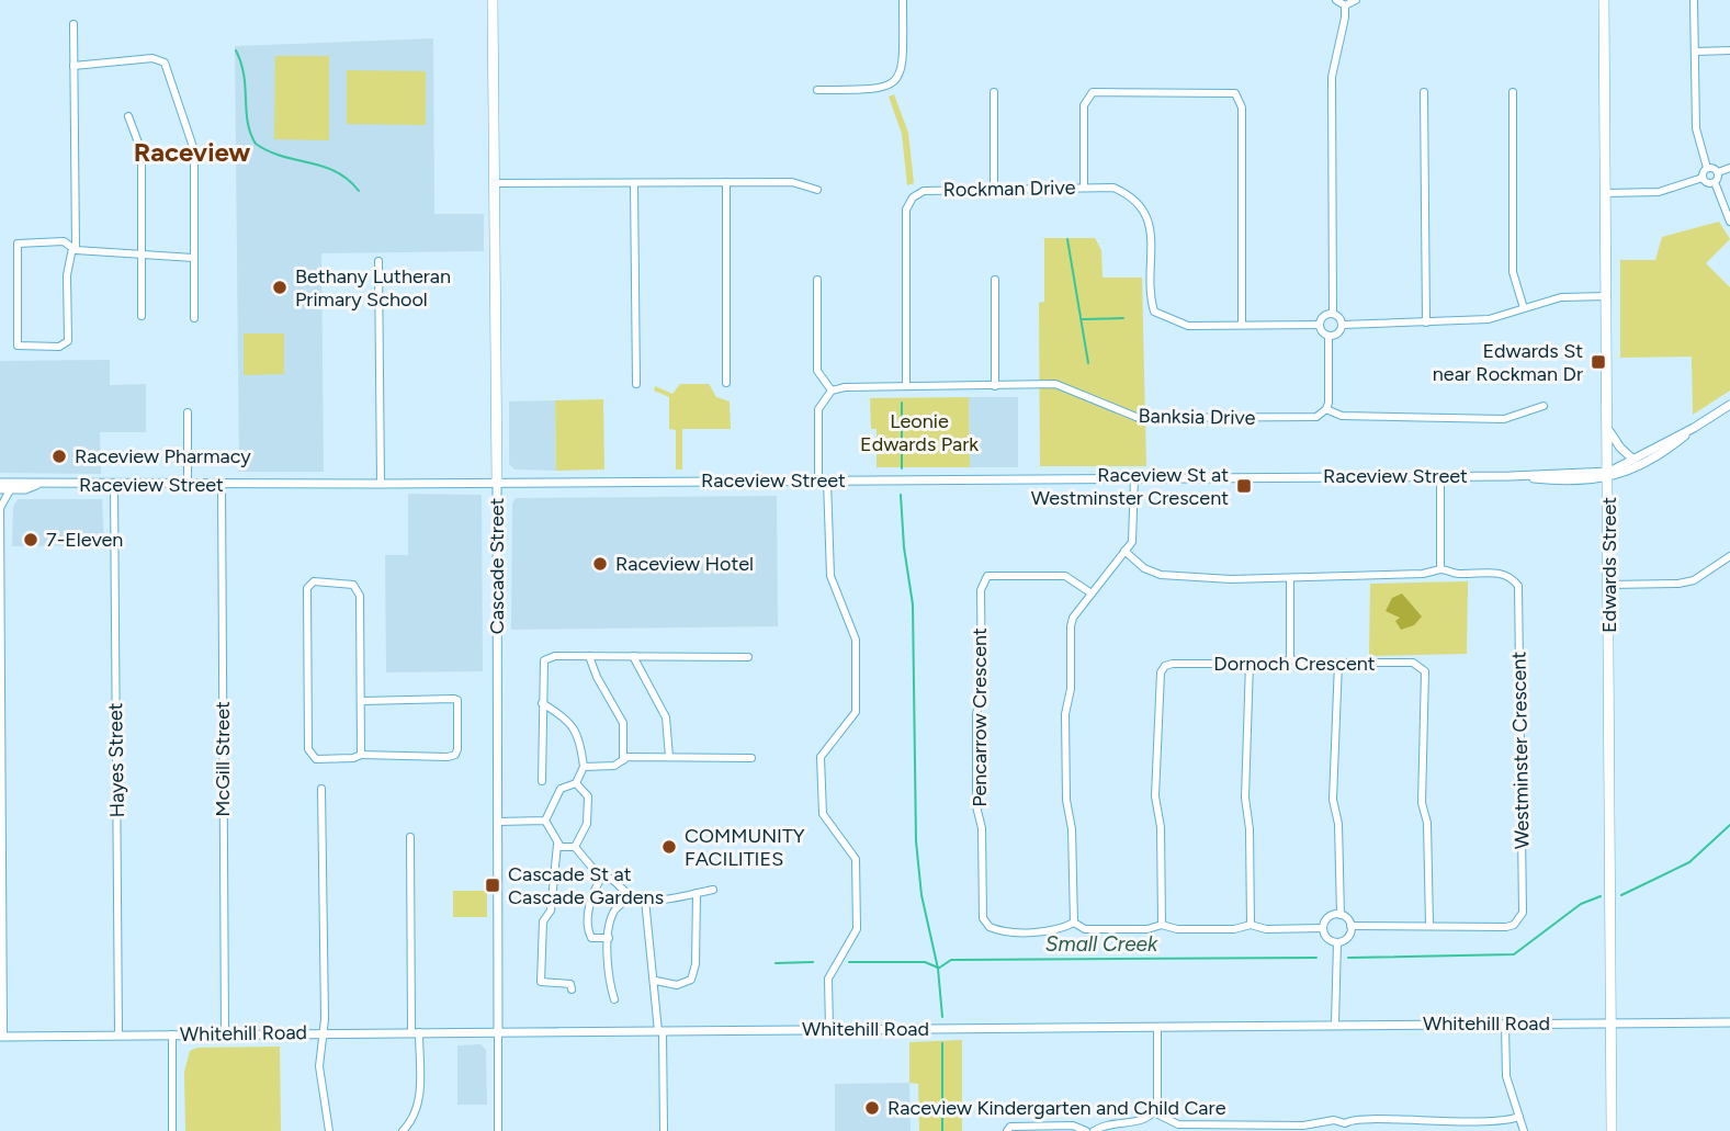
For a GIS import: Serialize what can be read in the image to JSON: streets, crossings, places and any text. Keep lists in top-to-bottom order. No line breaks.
{"streets":{"main road":["Edwards Street","Cascade Street"],"street":["Rockman Drive","Banksia Drive","Raceview Street","Dornoch Crescent","Pencarrow Crescent","Westminster Crescent","McGill Street","Hayes Street","Whitehill Road"]},"crossings":[["Rockman Drive","Banksia Drive"],["Raceview Street","Edwards Street"],["Raceview Street","Cascade Street"],["Raceview Street","McGill Street"],["Raceview Street","Hayes Street"],["Edwards Street","Whitehill Road"],["Cascade Street","Whitehill Road"],["Dornoch Crescent","Westminster Crescent"],["McGill Street","Whitehill Road"],["Hayes Street","Whitehill Road"]],"districts":["Raceview"],"water":["Small Creek"],"parks":["Leonie Edwards Park"],"places":{"other":["Bethany Lutheran Primary School","Raceview Pharmacy","7-Eleven","Raceview Hotel","COMMUNITY FACILITIES","Raceview Kindergarten and Child Care"],"transit":["Edwards St near Rockman Dr","Raceview St at Westminster Crescent","Cascade St at Cascade Gardens"]}}
